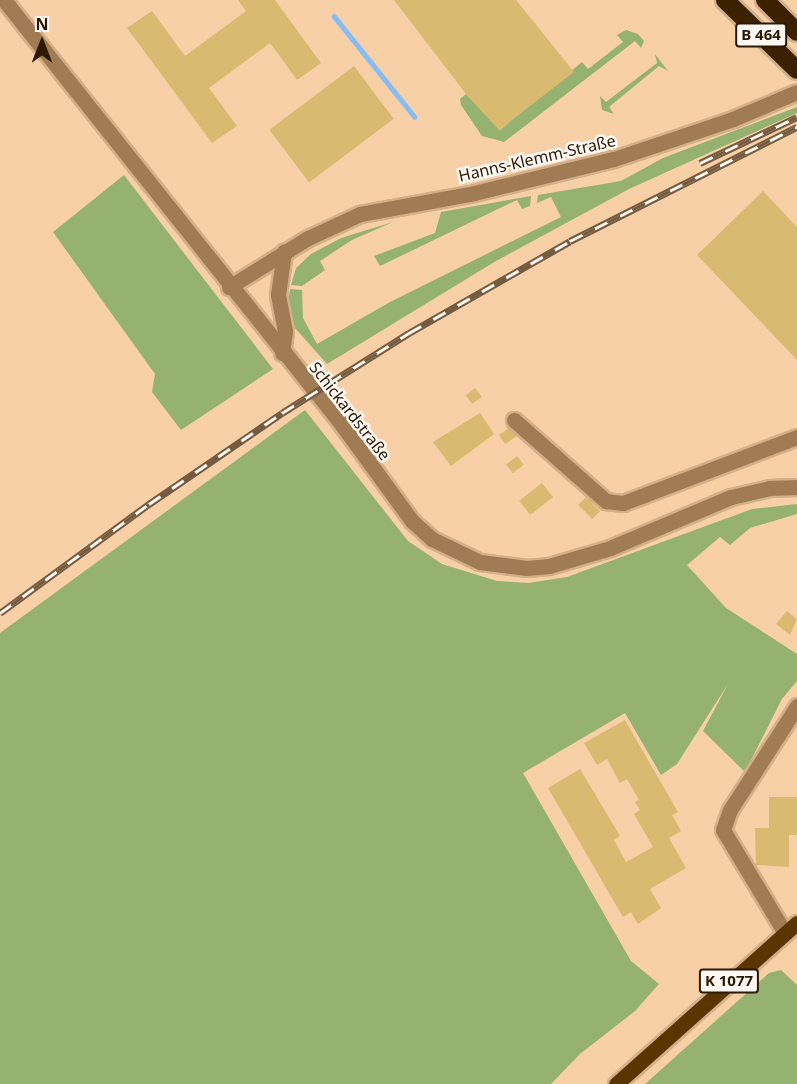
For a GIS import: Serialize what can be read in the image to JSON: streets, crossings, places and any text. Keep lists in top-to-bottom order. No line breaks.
{"streets":{"highway":["B 464"],"main road":["K 1077"],"street":["Hanns-Klemm-Straße","Schickardstraße"]},"crossings":[["Hanns-Klemm-Straße","Schickardstraße"]],"north":"top"}
